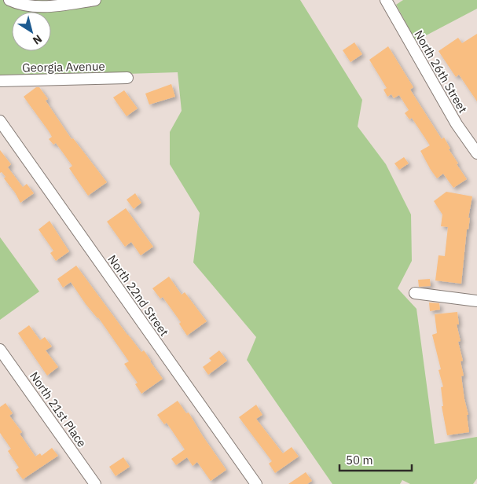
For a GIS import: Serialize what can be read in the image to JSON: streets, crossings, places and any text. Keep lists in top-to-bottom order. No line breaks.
{"streets":{"street":["Georgia Avenue","North 26th Street","North 22nd Street","North 21st Place"]},"scale_bar":"50 m","north":"bottom right"}
